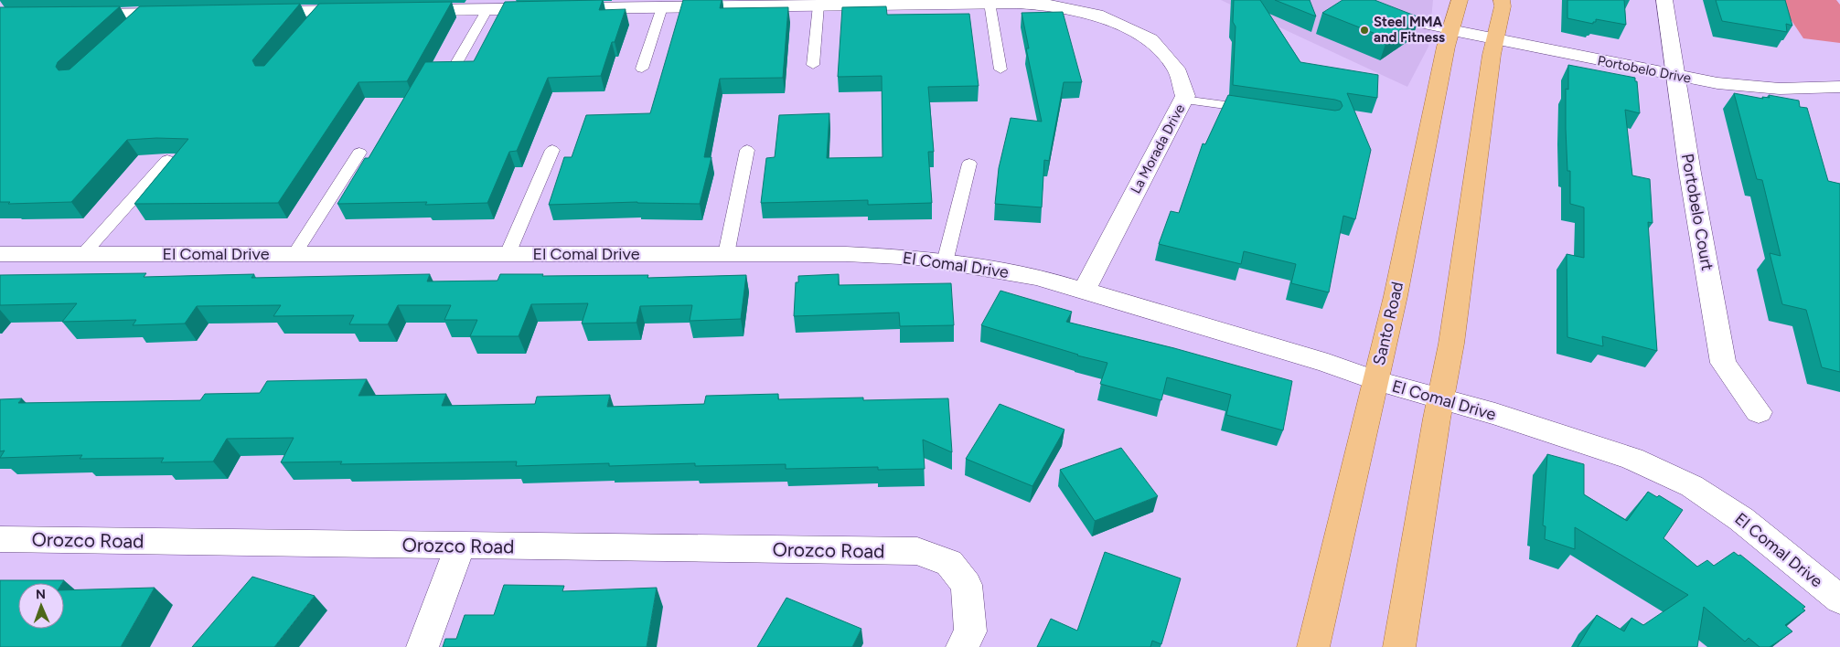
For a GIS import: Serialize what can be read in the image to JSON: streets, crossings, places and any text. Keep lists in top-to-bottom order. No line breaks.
{"streets":{"main road":["Santo Road"],"street":["Portobelo Drive","La Morada Drive","Portobelo Court","El Comal Drive","Orozco Road"]},"crossings":[["Portobelo Drive","Portobelo Court"],["Portobelo Drive","Santo Road"],["La Morada Drive","El Comal Drive"],["El Comal Drive","Santo Road"]],"places":["Steel MMA and Fitness"],"north":"top"}
